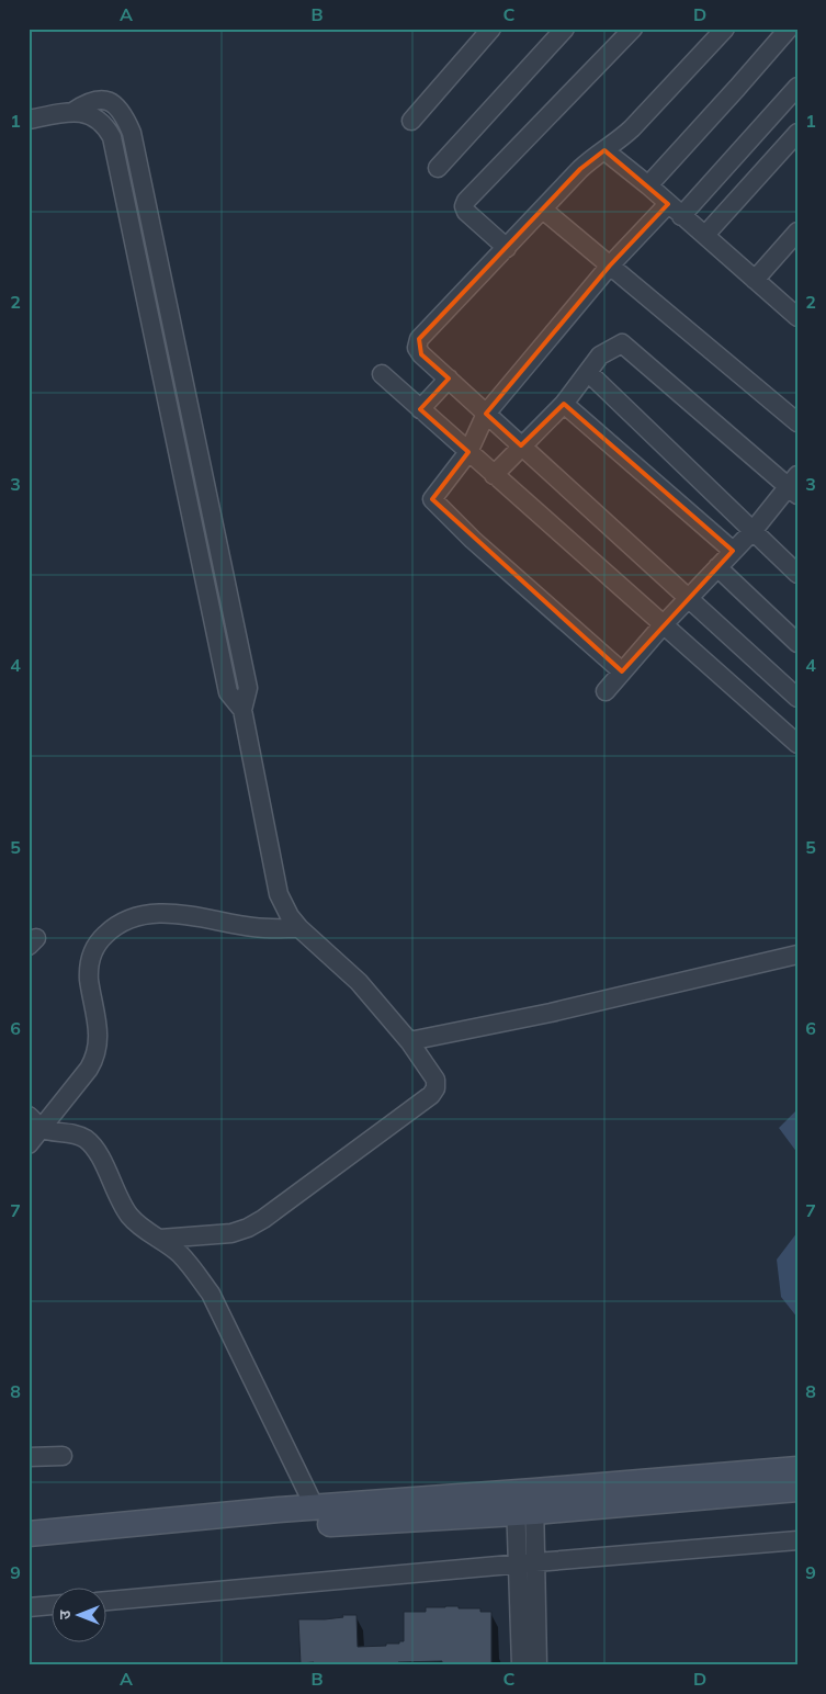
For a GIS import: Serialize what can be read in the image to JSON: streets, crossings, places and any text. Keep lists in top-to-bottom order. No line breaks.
{"north":"left","grid":{"columns":["A","B","C","D"],"rows":["1","2","3","4","5","6","7","8","9"]}}
